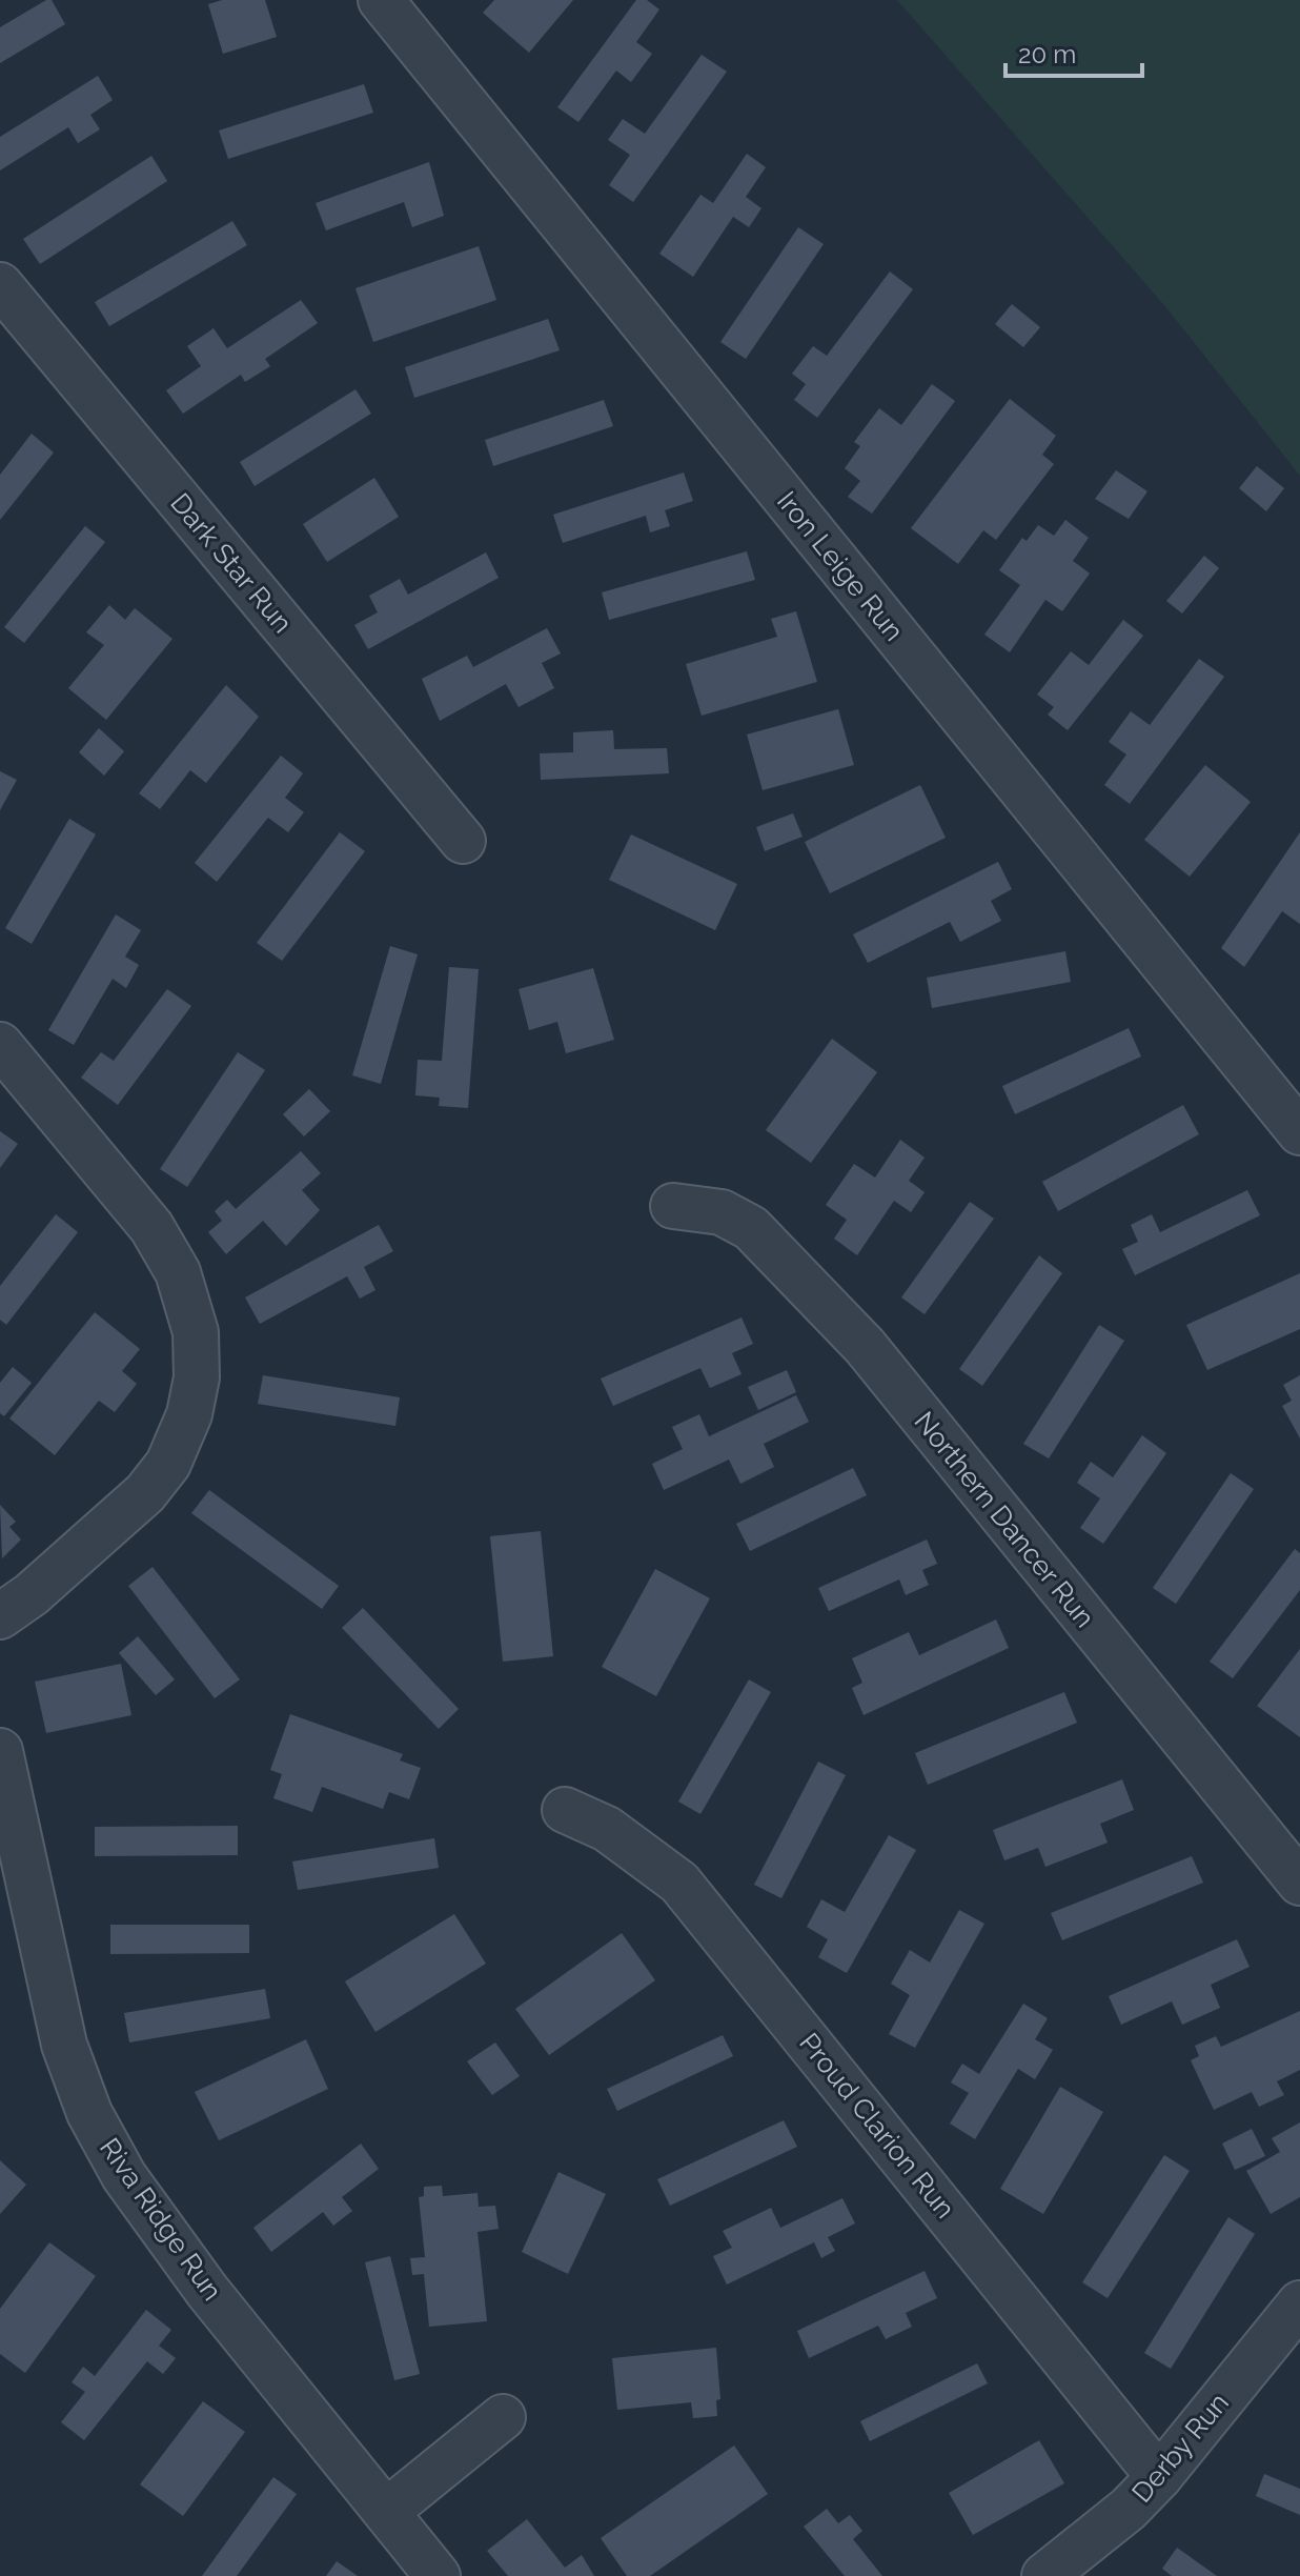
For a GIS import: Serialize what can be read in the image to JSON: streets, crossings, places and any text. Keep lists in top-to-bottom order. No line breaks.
{"streets":{"street":["Dark Star Run","Iron Leige Run","Northern Dancer Run","Proud Clarion Run","Riva Ridge Run","Derby Run"]},"crossings":[["Proud Clarion Run","Derby Run"]],"scale_bar":"20 m"}
